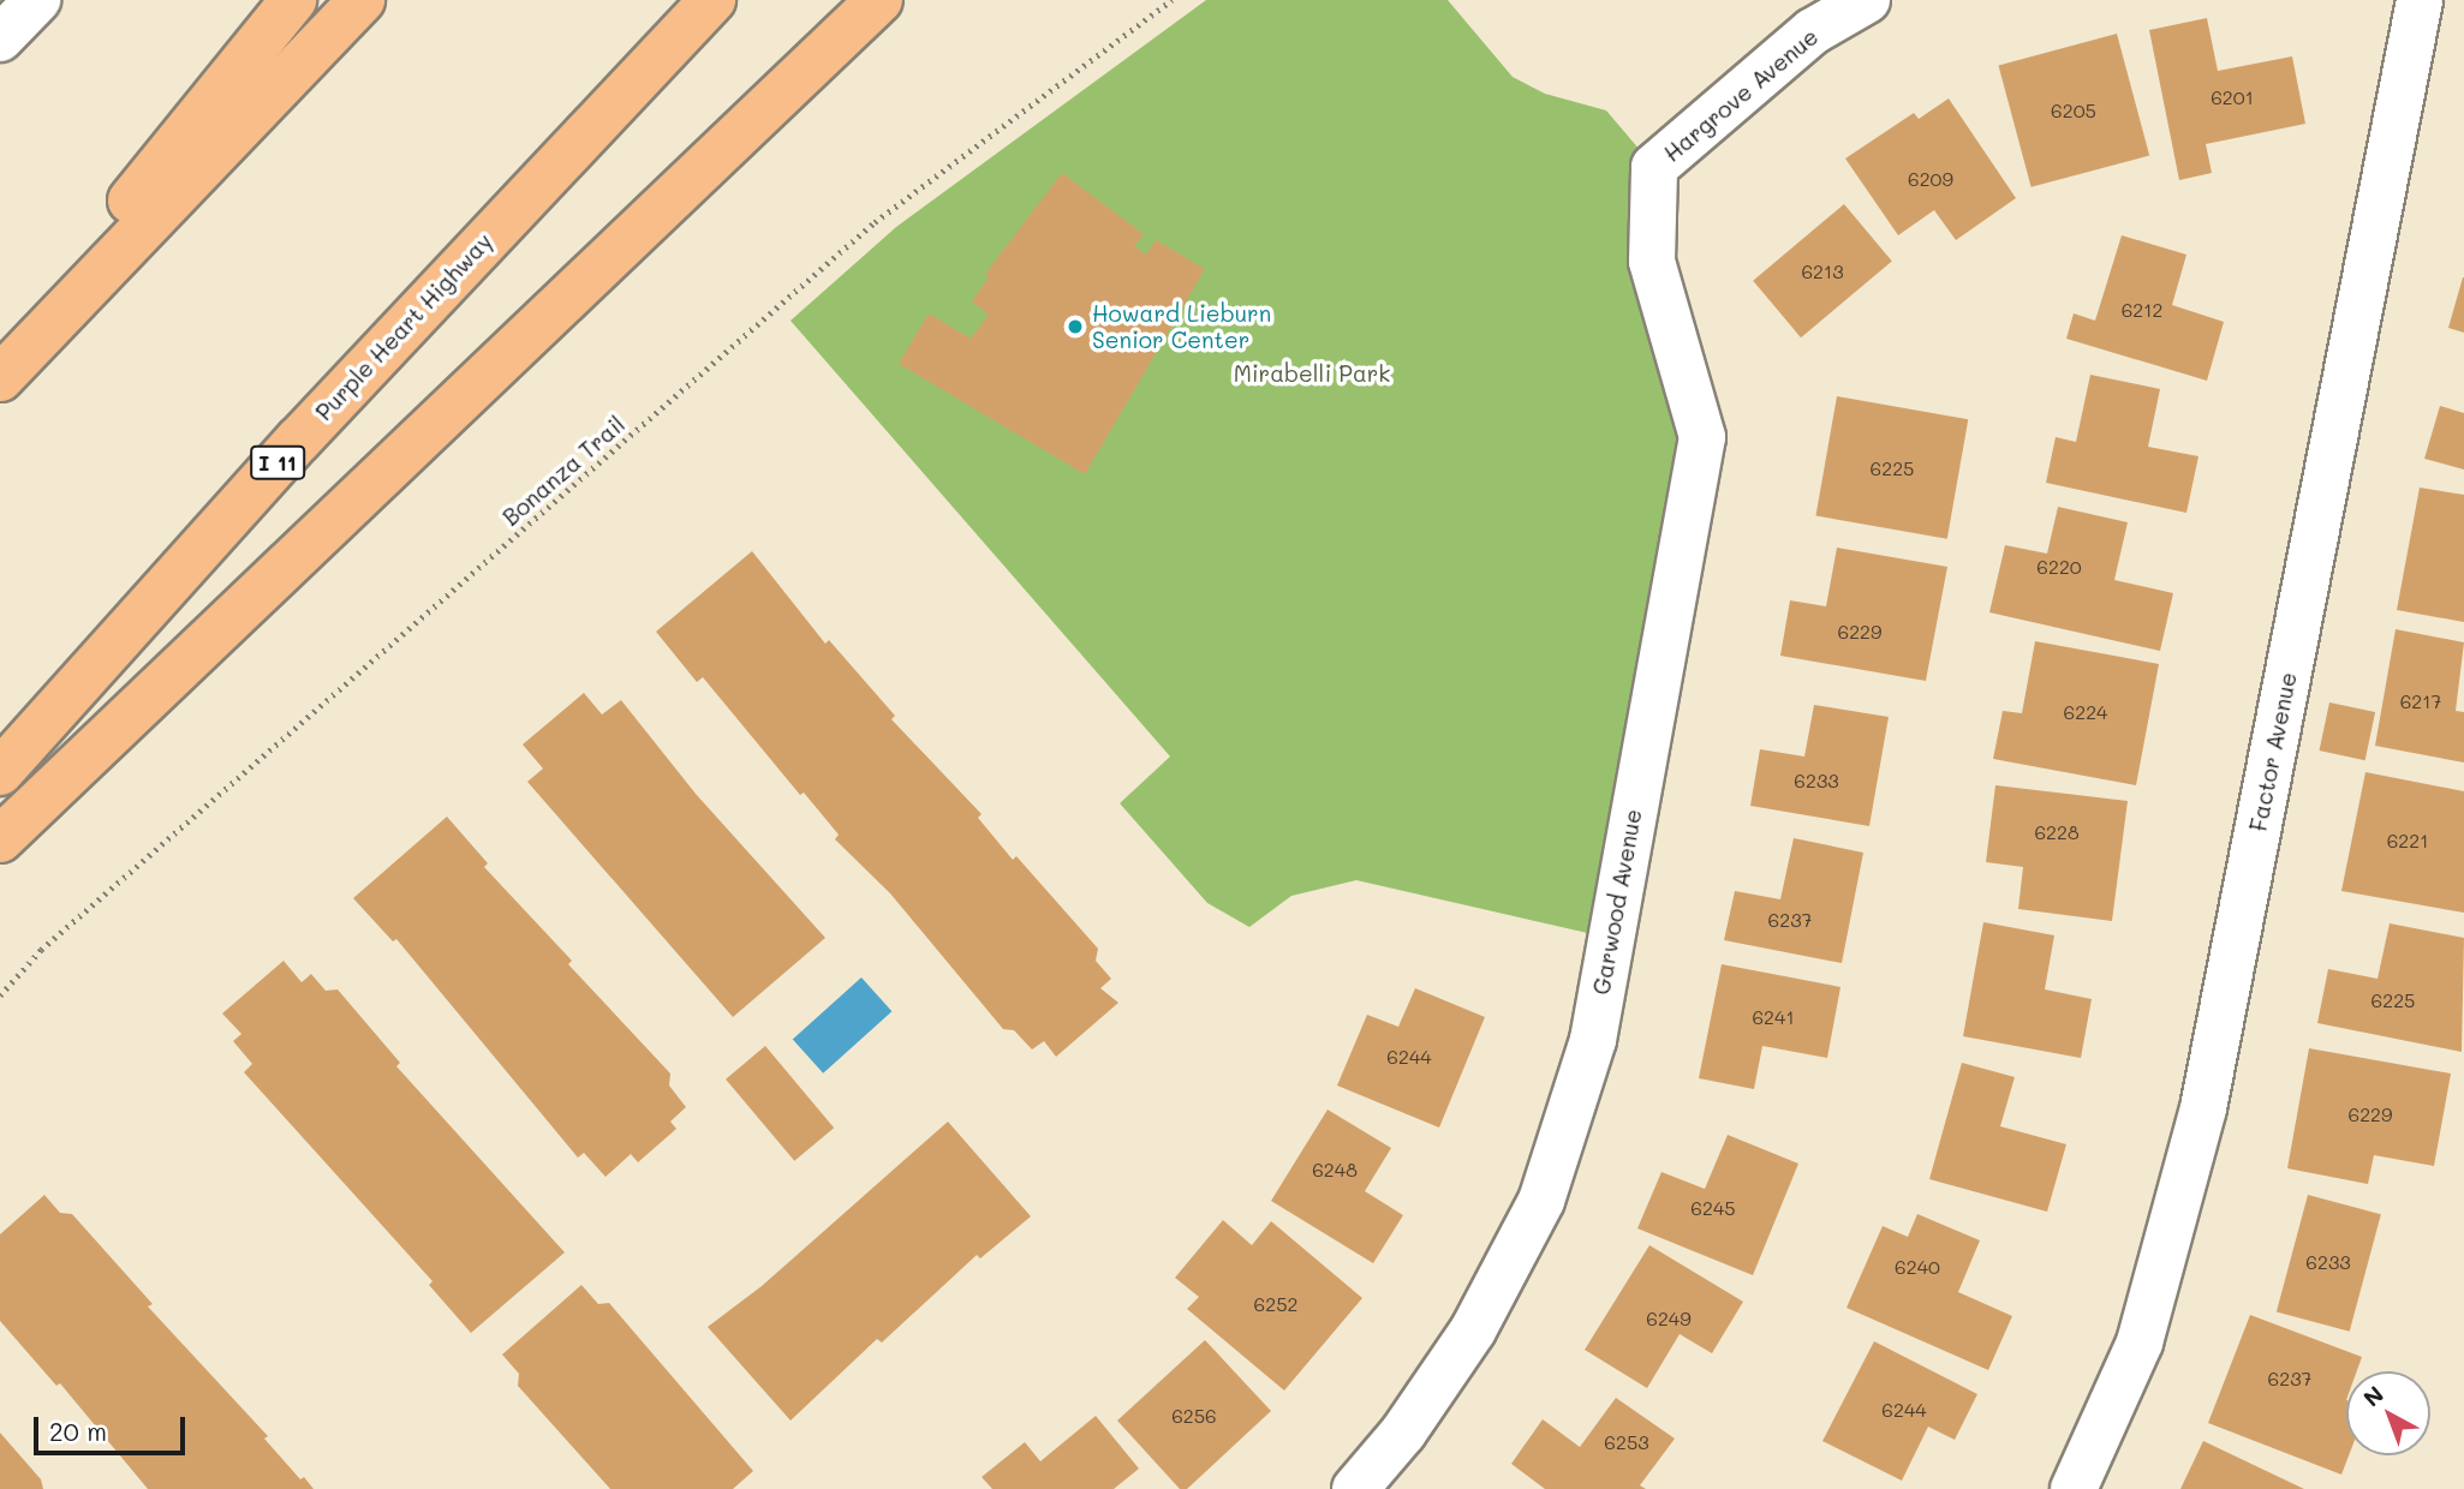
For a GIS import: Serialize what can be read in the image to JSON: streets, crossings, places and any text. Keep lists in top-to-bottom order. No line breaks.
{"streets":{"highway":["Purple Heart Highway","I 11"],"street":["Hargrove Avenue","Factor Avenue","Garwood Avenue"],"path":["Bonanza Trail"]},"crossings":[["Hargrove Avenue","Garwood Avenue"]],"parks":["Mirabelli Park"],"places":["Howard Lieburn Senior Center"],"house_numbers":["6201","6205","6209","6213","6212","6225","6220","6229","6217","6224","6233","6228","6221","6237","6225","6241","6244","6229","6248","6245","6233","6240","6252","6249","6237","6244","6256","6253"],"scale_bar":"20 m","north":"top left"}
